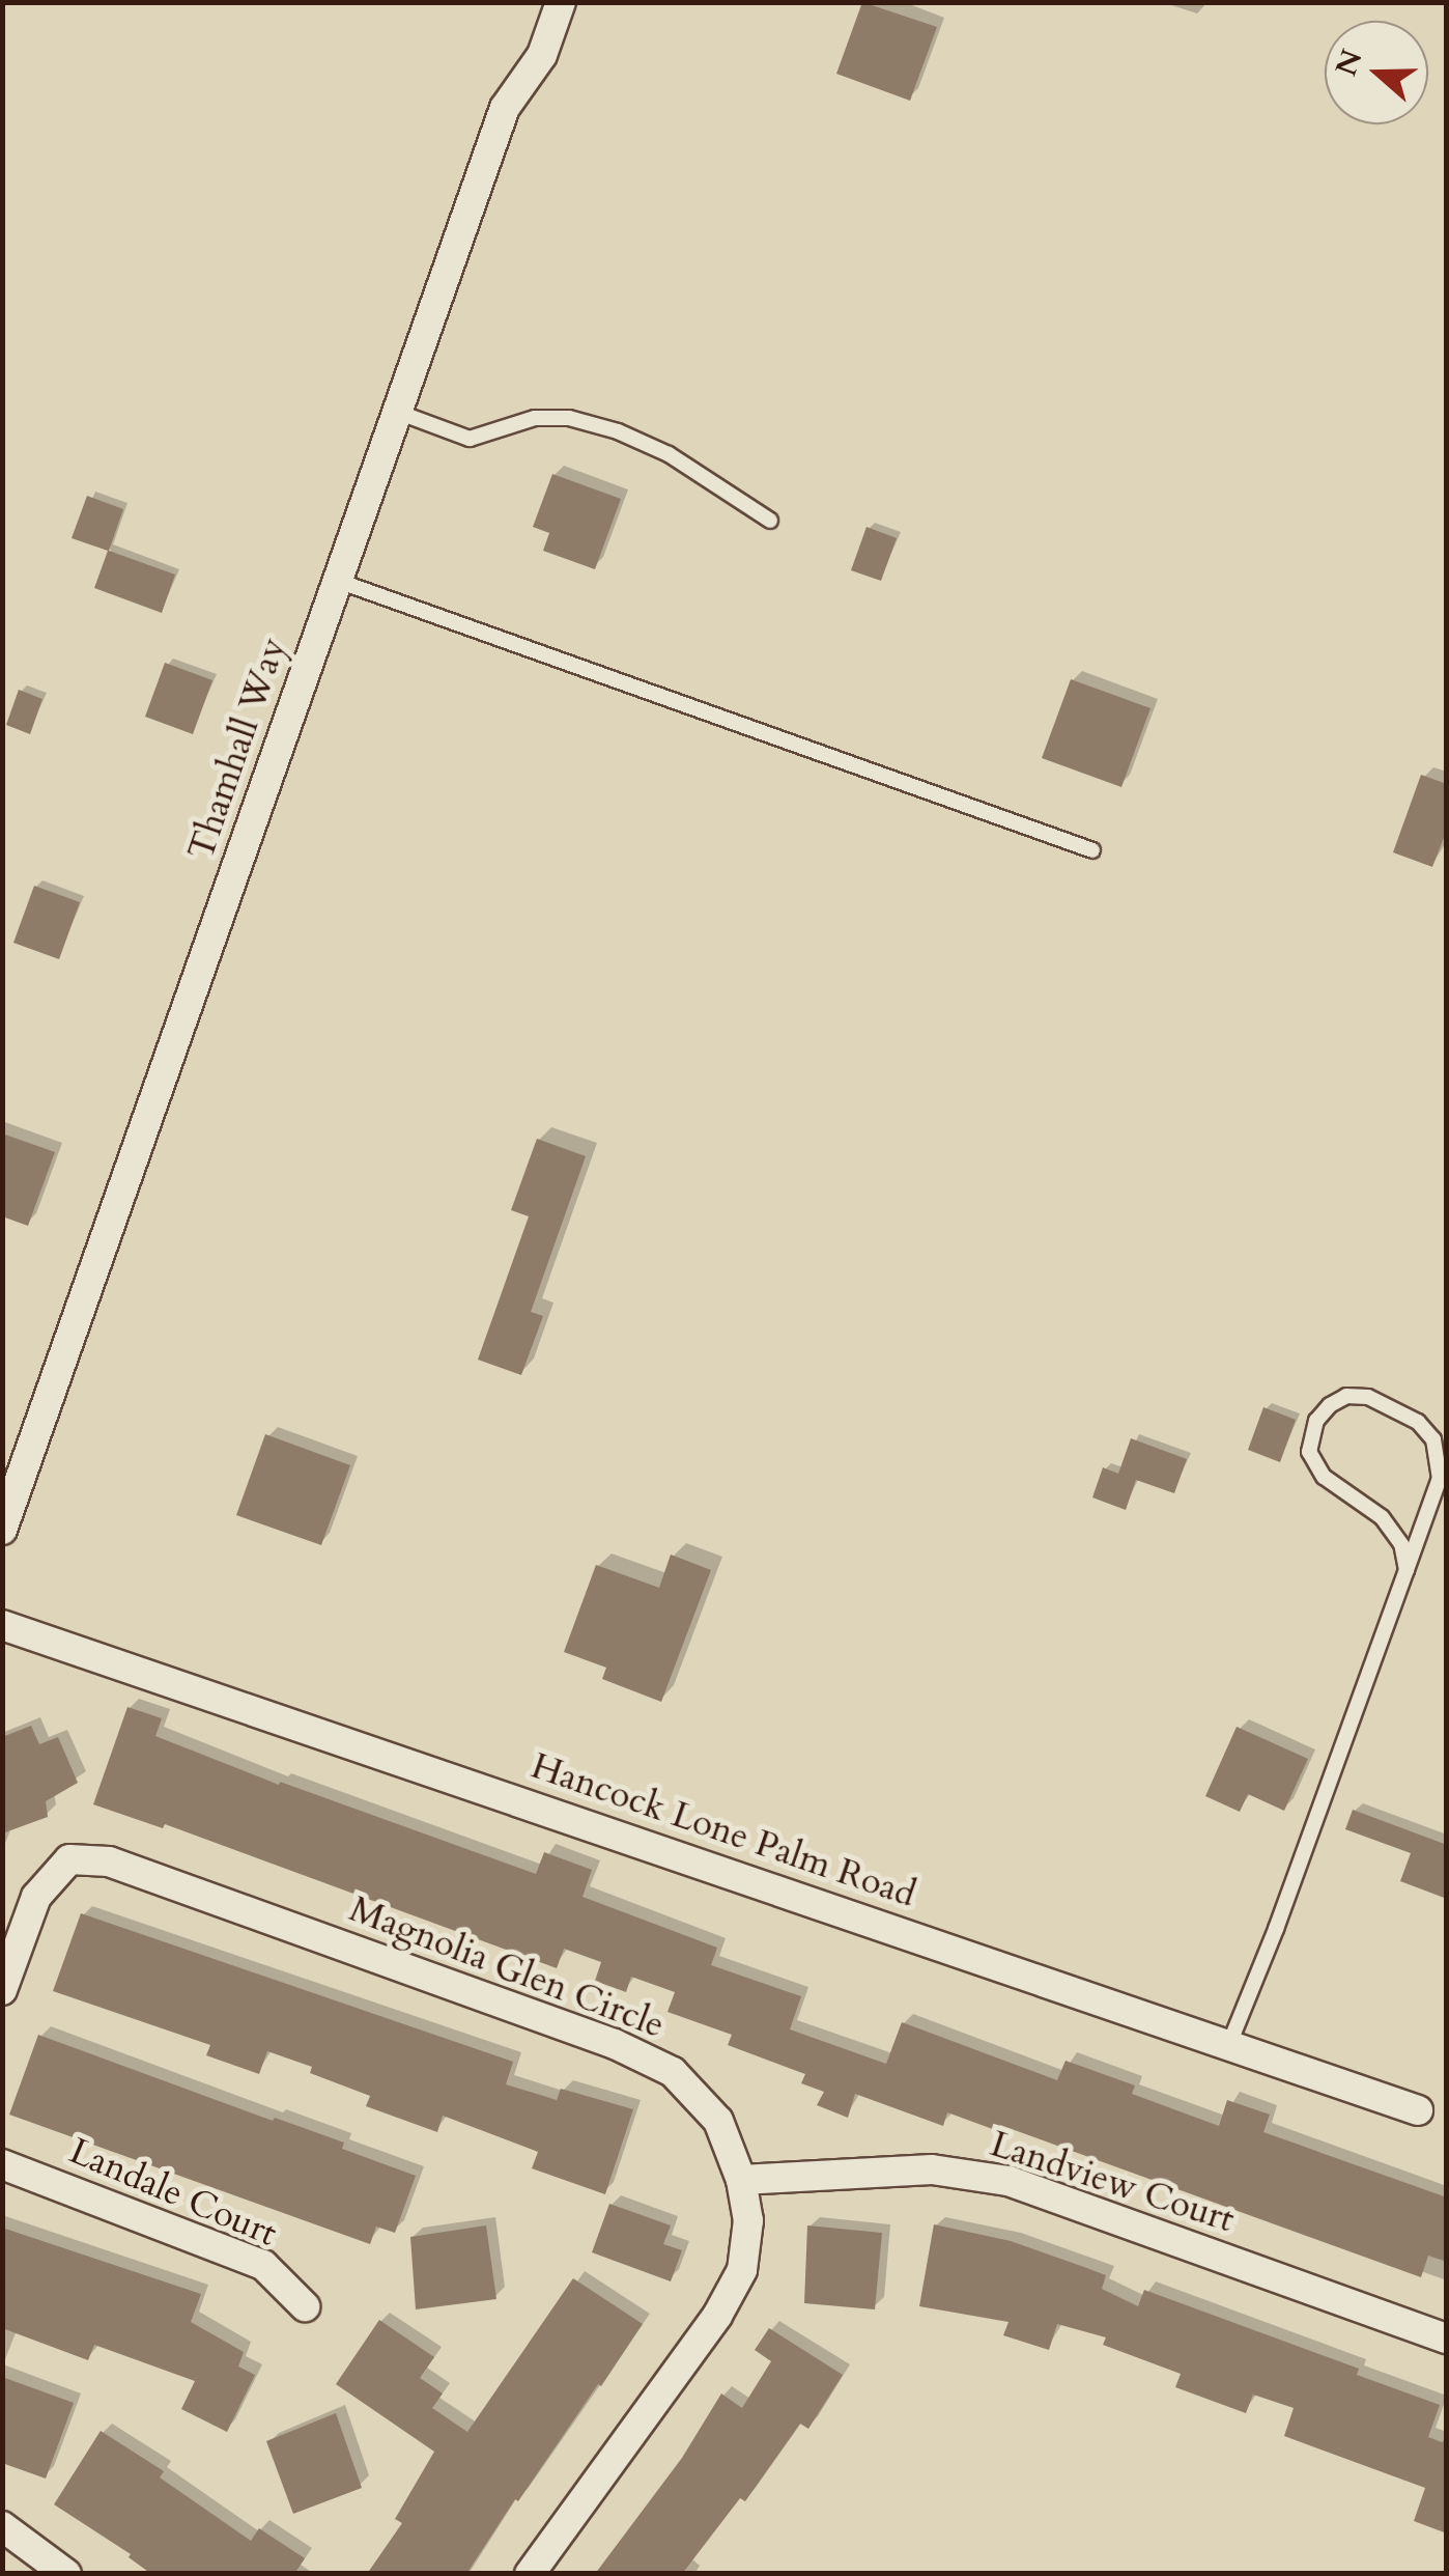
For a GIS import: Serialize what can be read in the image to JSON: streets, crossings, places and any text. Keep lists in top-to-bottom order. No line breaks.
{"streets":{"street":["Thamhall Way","Hancock Lone Palm Road","Magnolia Glen Circle","Landview Court","Landale Court"]},"crossings":[["Magnolia Glen Circle","Landview Court"]],"north":"left"}
